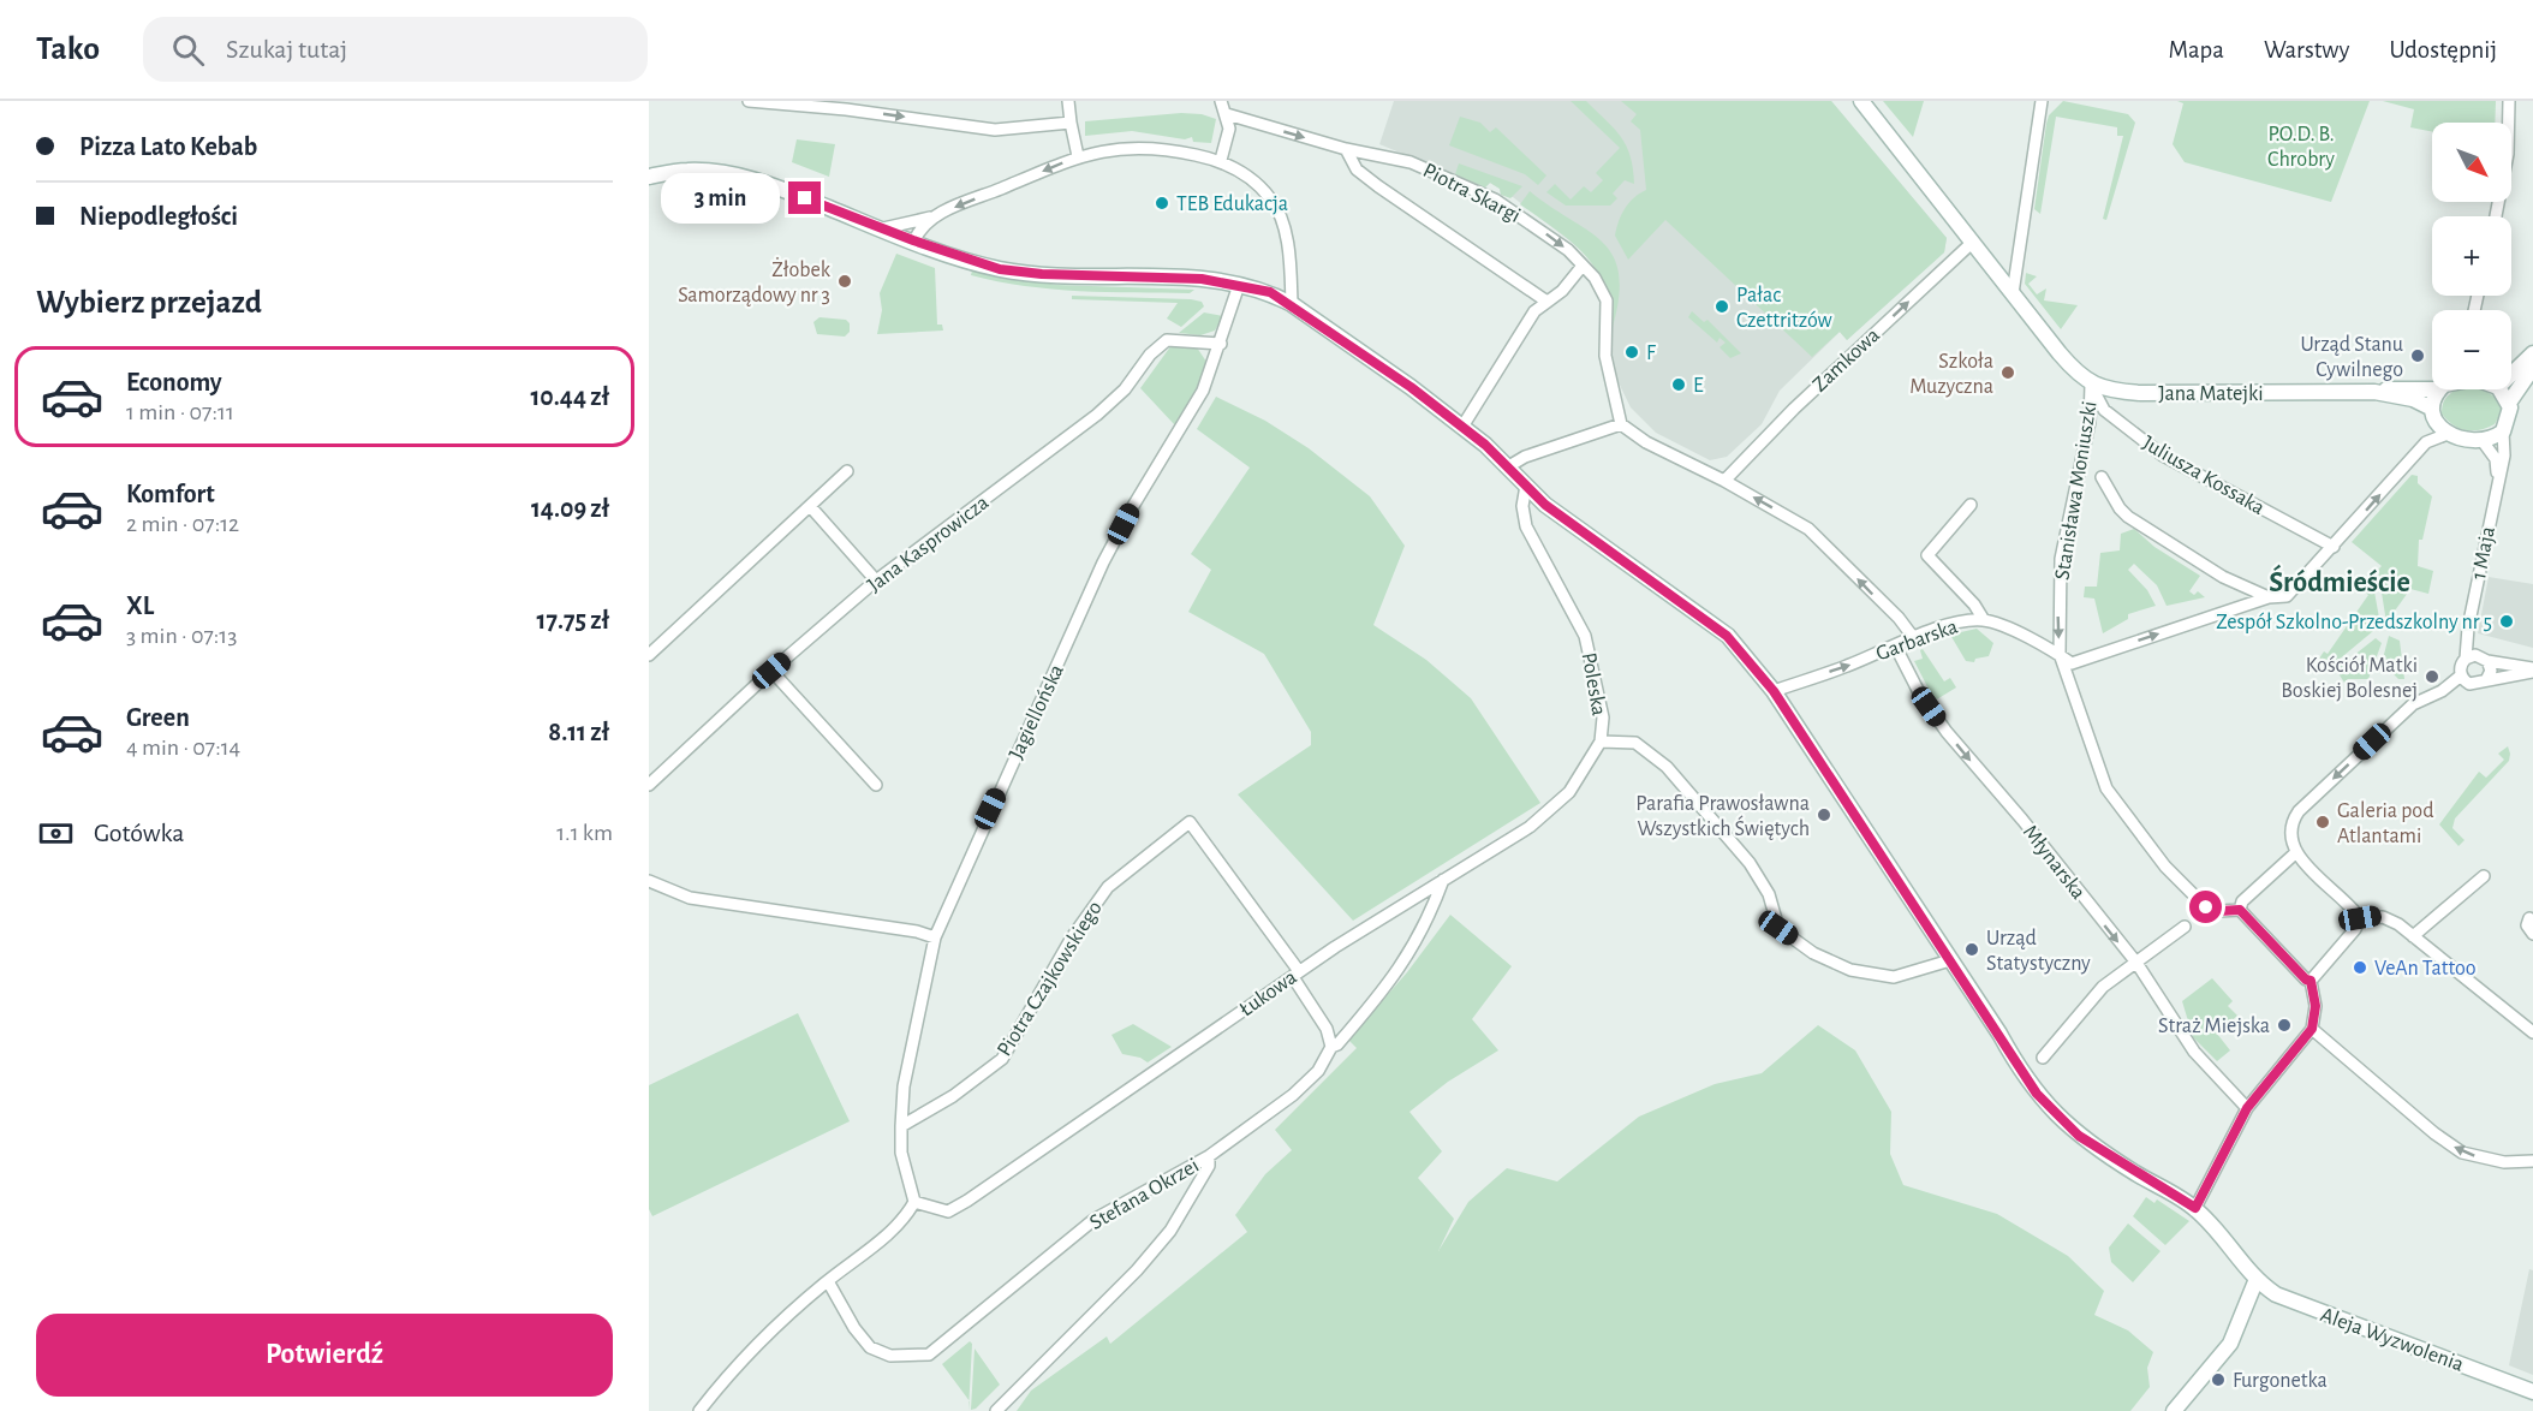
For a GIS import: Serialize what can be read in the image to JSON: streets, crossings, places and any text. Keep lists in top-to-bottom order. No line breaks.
{"streets":{"street":["Piotra Skargi","Zamkowa","Jana Matejki","Juliusza Kossaka","Stanisława Moniuszki","Jana Kasprowicza","1 Maja","Garbarska","Poleska","Jagiellońska","Młynarska","Piotra Czajkowskiego","Łukowa","Stefana Okrzei","Aleja Wyzwolenia"]},"crossings":[["Jana Matejki","Juliusza Kossaka"],["Jana Matejki","Stanisława Moniuszki"],["Juliusza Kossaka","Stanisława Moniuszki"],["Stanisława Moniuszki","Garbarska"],["Jana Kasprowicza","Jagiellońska"],["Garbarska","Młynarska"],["Garbarska","Aleja Wyzwolenia"],["Poleska","Łukowa"],["Poleska","Aleja Wyzwolenia"],["Jagiellońska","Piotra Czajkowskiego"],["Jagiellońska","Łukowa"],["Jagiellońska","Aleja Wyzwolenia"],["Piotra Czajkowskiego","Łukowa"]],"one_way":["Zamkowa","Stanisława Moniuszki","Garbarska","Młynarska"],"districts":["Śródmieście"],"parks":["P.O.D. B. Chrobry"],"places":["TEB Edukacja","Żłobek Samorządowy nr 3","Pałac Czettritzów","F","Urząd Stanu Cywilnego","Szkoła Muzyczna","E","Zespół Szkolno-Przedszkolny nr 5","Kościół Matki Boskiej Bolesnej","Parafia Prawosławna Wszystkich Świętych","Galeria pod Atlantami","Urząd Statystyczny","VeAn Tattoo","Straż Miejska","Furgonetka"],"north":"bottom right","page":{"header":"Tako","search":"Szukaj tutaj","nav":["Mapa","Warstwy","Udostępnij"],"banner":["Pizza Lato Kebab","Niepodległości"],"map_buttons":["+","−"],"bubble":"3 min","heading":"Wybierz przejazd","list":[{"name":"Economy","note":"1 min · 07:11","value":"10.44 zł"},{"name":"Komfort","note":"2 min · 07:12","value":"14.09 zł"},{"name":"XL","note":"3 min · 07:13","value":"17.75 zł"},{"name":"Green","note":"4 min · 07:14","value":"8.11 zł"}],"pay":["Gotówka","1.1 km"],"buttons":"Potwierdź"}}
